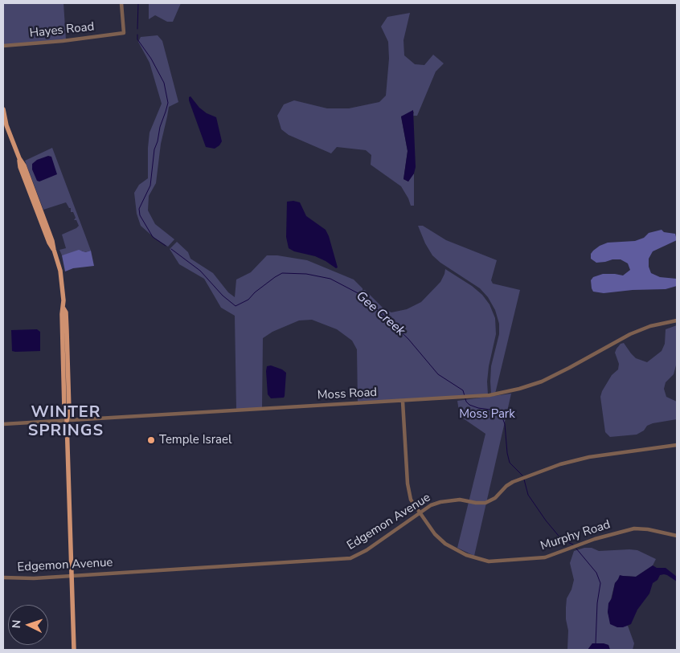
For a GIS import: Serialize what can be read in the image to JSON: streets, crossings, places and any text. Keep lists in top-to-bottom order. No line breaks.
{"streets":{"street":["Hayes Road","Moss Road","Edgemon Avenue","Murphy Road"]},"crossings":[["Moss Road","Murphy Road"],["Edgemon Avenue","Murphy Road"]],"districts":["WINTER SPRINGS"],"water":["Gee Creek"],"parks":["Moss Park"],"places":["Temple Israel"],"north":"left"}
